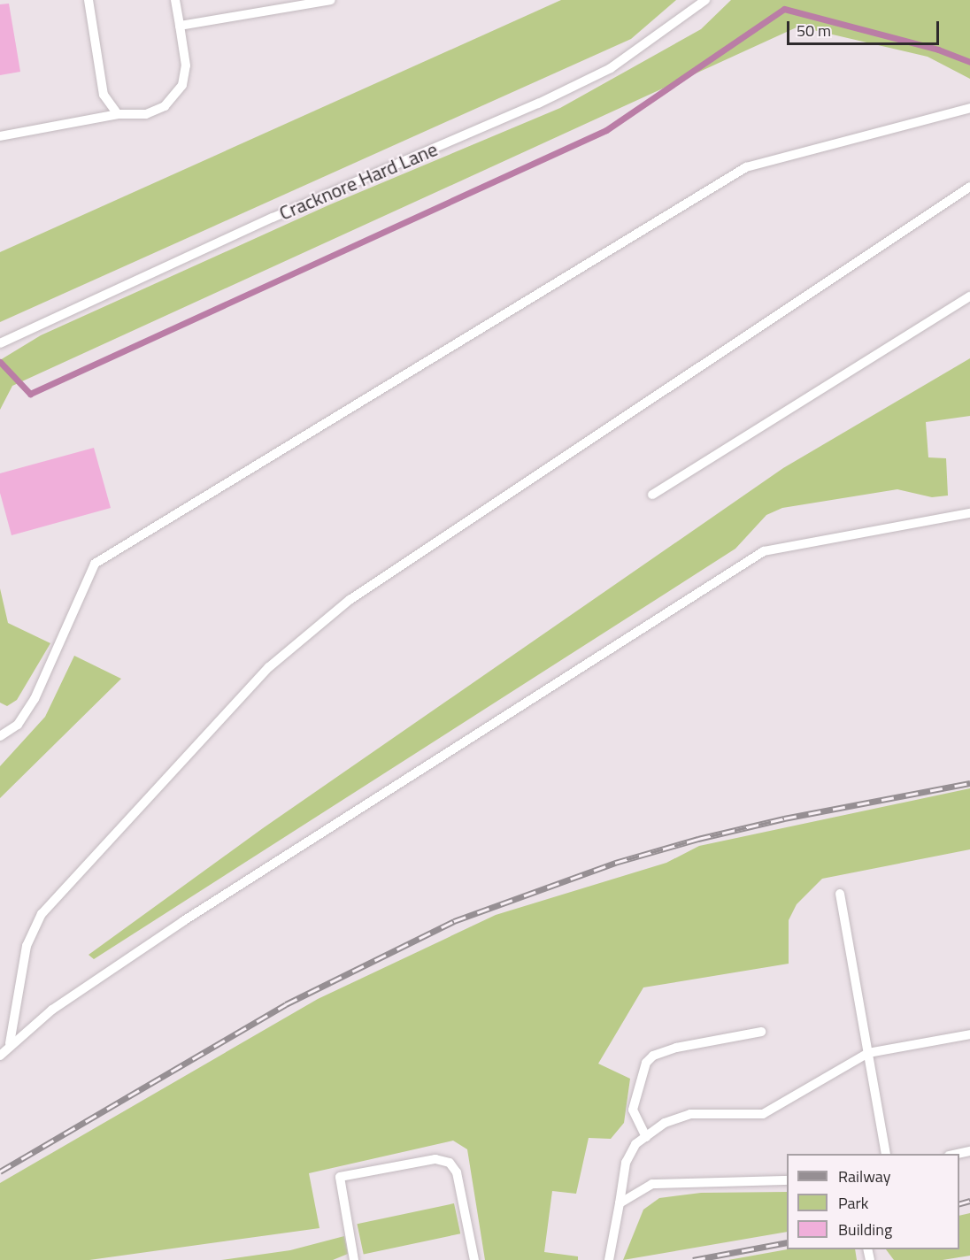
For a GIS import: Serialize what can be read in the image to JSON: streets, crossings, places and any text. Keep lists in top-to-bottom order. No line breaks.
{"streets":{"lane":["Cracknore Hard Lane"]},"legend":["Railway","Park","Building"],"scale_bar":"50 m"}
